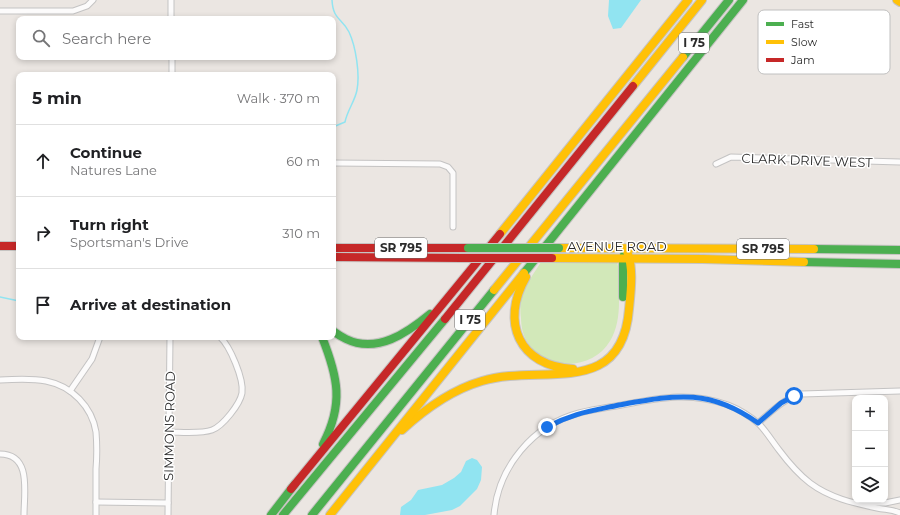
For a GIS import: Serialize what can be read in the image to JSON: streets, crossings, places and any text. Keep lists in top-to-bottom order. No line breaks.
{"streets":{"main road":["I 75","AVENUE ROAD","SR 795"],"street":["CLARK DRIVE WEST","SIMMONS ROAD"]},"legend":["Fast","Slow","Jam"],"page":{"search":"Search here","heading":["5 min","Walk · 370 m"],"list":[["Continue","Natures Lane","60 m"],["Turn right","Sportsman's Drive","310 m"],"Arrive at destination"],"map_buttons":["+","−"]}}
